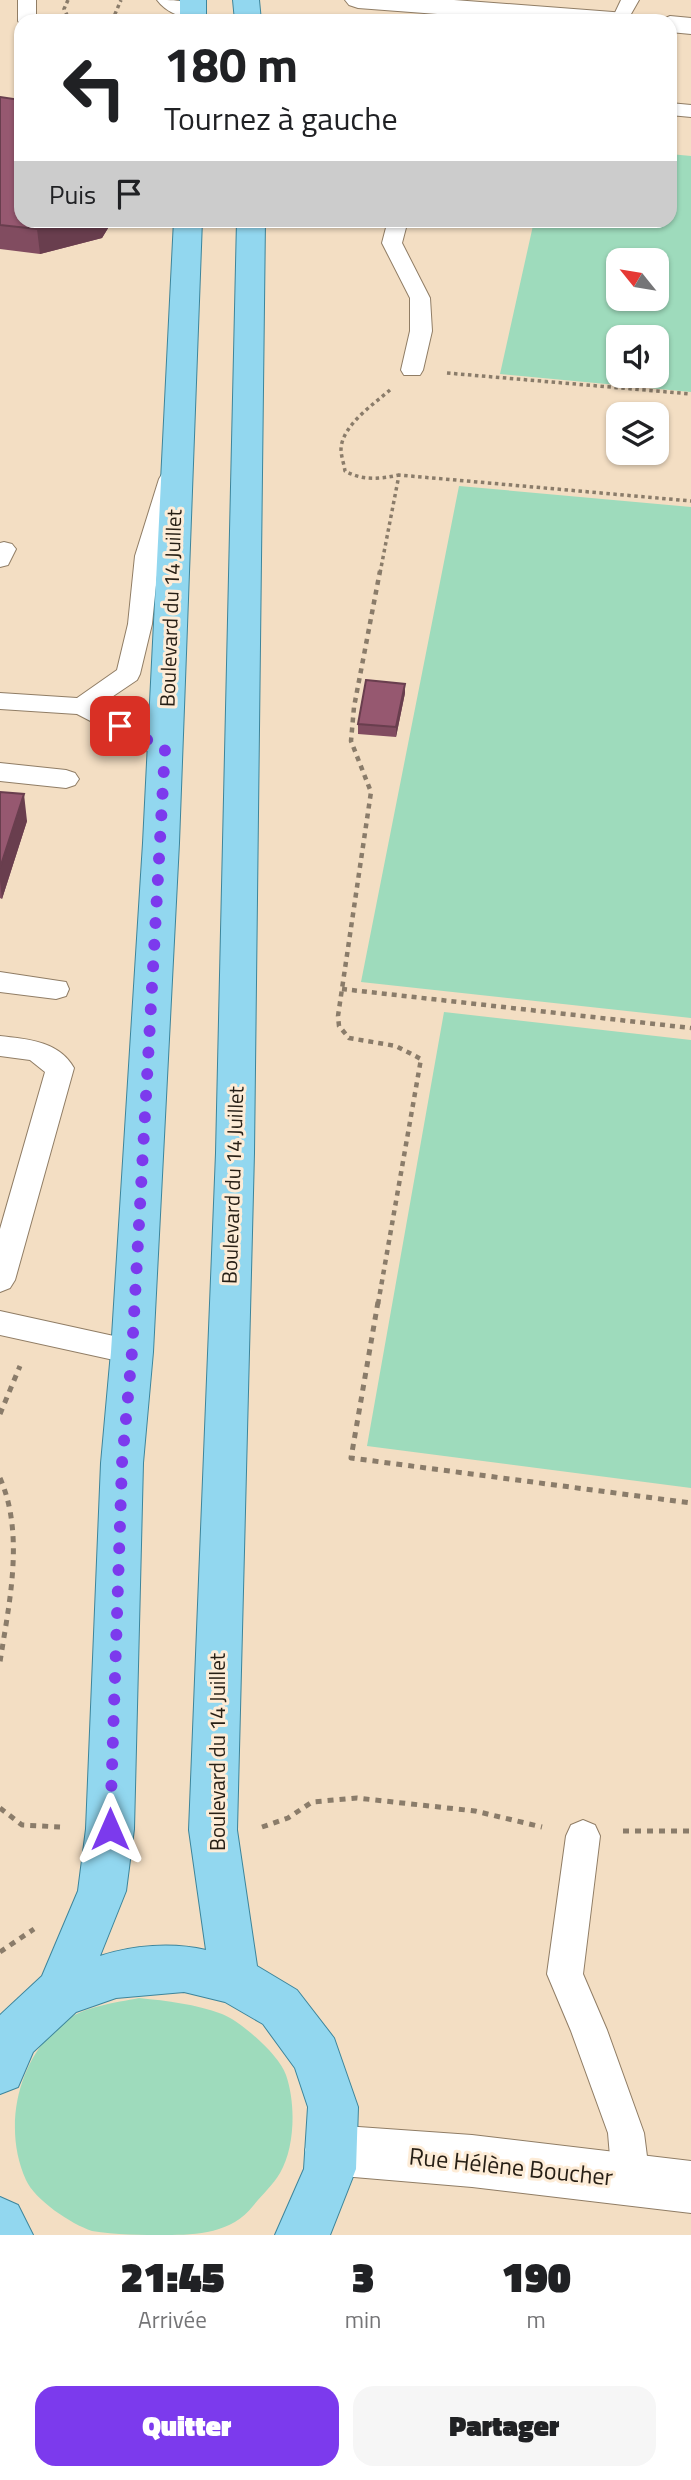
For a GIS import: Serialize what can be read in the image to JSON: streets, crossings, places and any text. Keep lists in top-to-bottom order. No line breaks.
{"streets":{"main road":["Boulevard du 14 Juillet"],"street":["Rue Hélène Boucher"]},"crossings":[["Boulevard du 14 Juillet","Rue Hélène Boucher"]],"north":"top left","page":{"turn":["180 m","Tournez à gauche"],"then":"Puis","eta":["21:45","Arrivée","3","min","190","m"],"buttons":["Quitter","Partager"]}}
